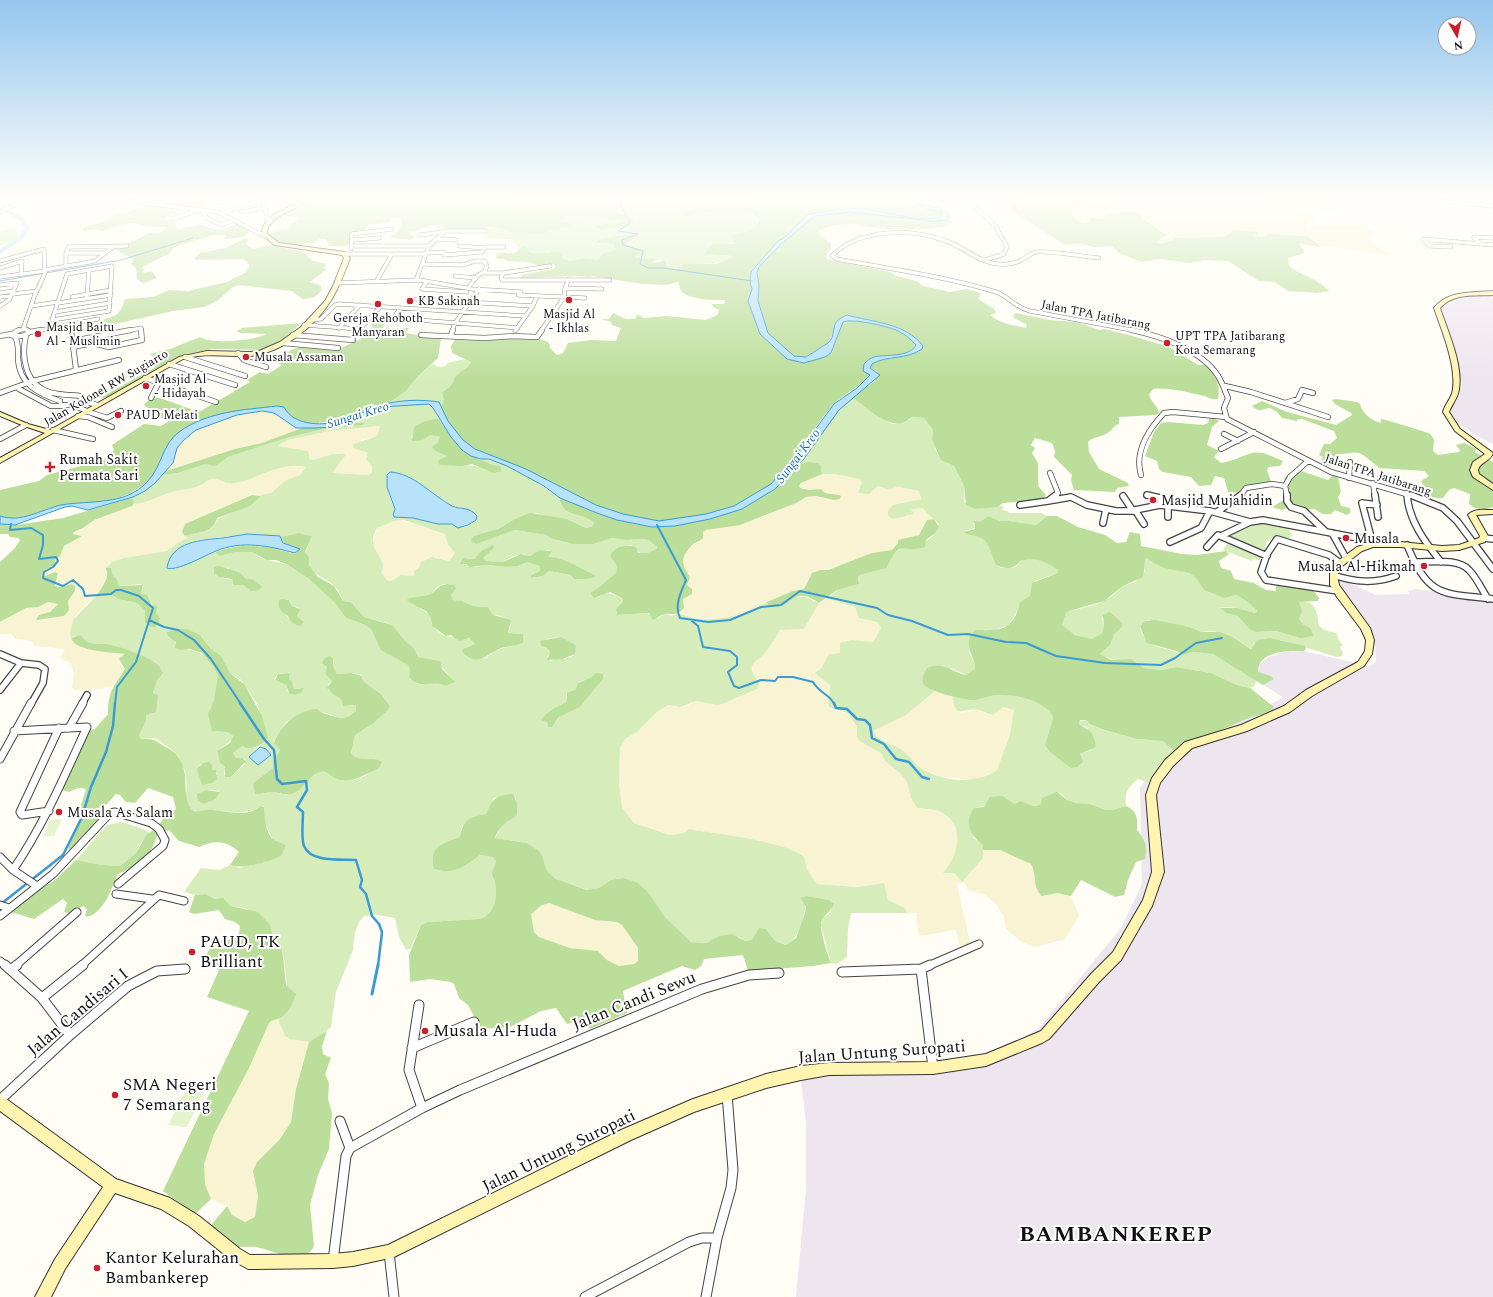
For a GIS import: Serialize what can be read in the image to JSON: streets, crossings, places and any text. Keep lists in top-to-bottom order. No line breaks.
{"streets":{"main road":["Jalan Kolonel RW Sugiarto","Jalan Untung Suropati"],"street":["Jalan TPA Jatibarang","Jalan Candi Sewu","Jalan Candisari I"]},"crossings":[["Jalan Candisari I","Jalan Untung Suropati"]],"districts":["BAMBANKEREP"],"water":["Sungai Kreo"],"places":{"other":["Masjid Al - Ikhlas","KB Sakinah","Gereja Rehoboth Manyaran","Masjid Baitu Al - Muslimin","UPT TPA Jatibarang Kota Semarang","Musala Assaman","Masjid Al - Hidayah","PAUD Melati","Masjid Mujahidin","Musala","Musala Al-Hikmah","Musala As Salam","PAUD, TK Brilliant","Musala Al-Huda","SMA Negeri 7 Semarang","Kantor Kelurahan Bambankerep"],"health":["Rumah Sakit Permata Sari"]},"north":"bottom"}
